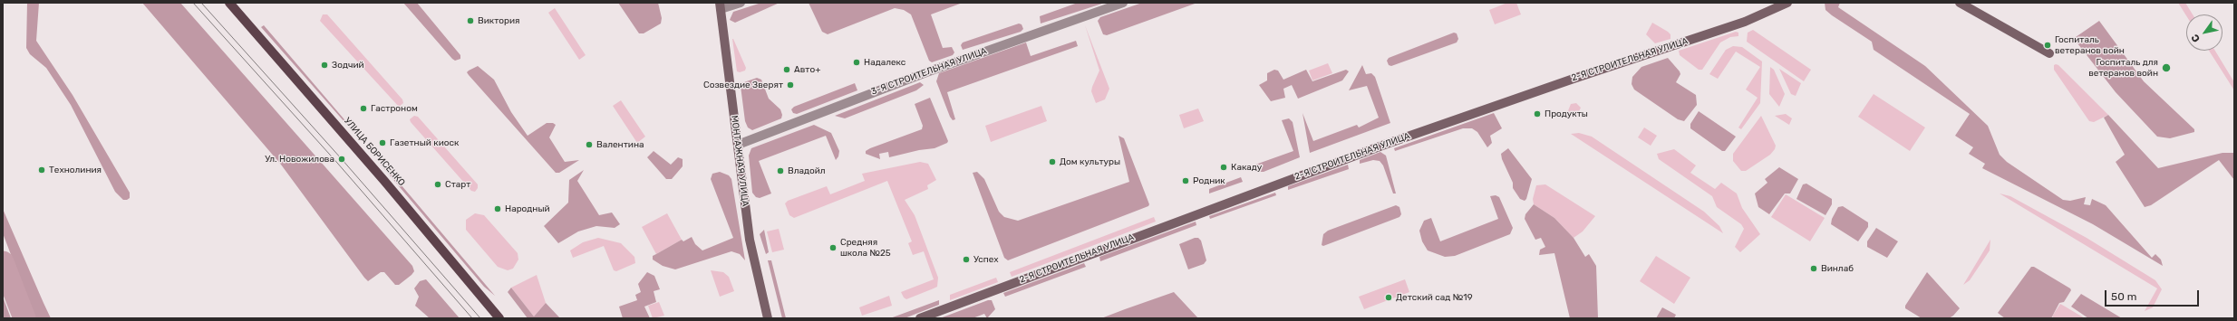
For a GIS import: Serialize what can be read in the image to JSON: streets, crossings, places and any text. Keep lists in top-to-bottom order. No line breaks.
{"streets":{"main road":["УЛИЦА БОРИСЕНКО"],"street":["2-Я СТРОИТЕЛЬНАЯ УЛИЦА","3-Я СТРОИТЕЛЬНАЯ УЛИЦА","МОНТАЖНАЯ УЛИЦА"]},"crossings":[["3-Я СТРОИТЕЛЬНАЯ УЛИЦА","МОНТАЖНАЯ УЛИЦА"]],"places":["Виктория","Госпиталь ветеранов войн","Надалекс","Зодчий","Госпиталь для ветеранов войн","Авто+","Созвездие Зверят","Гастроном","Продукты","Газетный киоск","Валентина","Ул. Новожилова","Дом культуры","Какаду","Технолиния","Владойл","Родник","Старт","Народный","Средняя школа №25","Успех","Винлаб","Детский сад №19"],"scale_bar":"50 m","north":"bottom left"}
